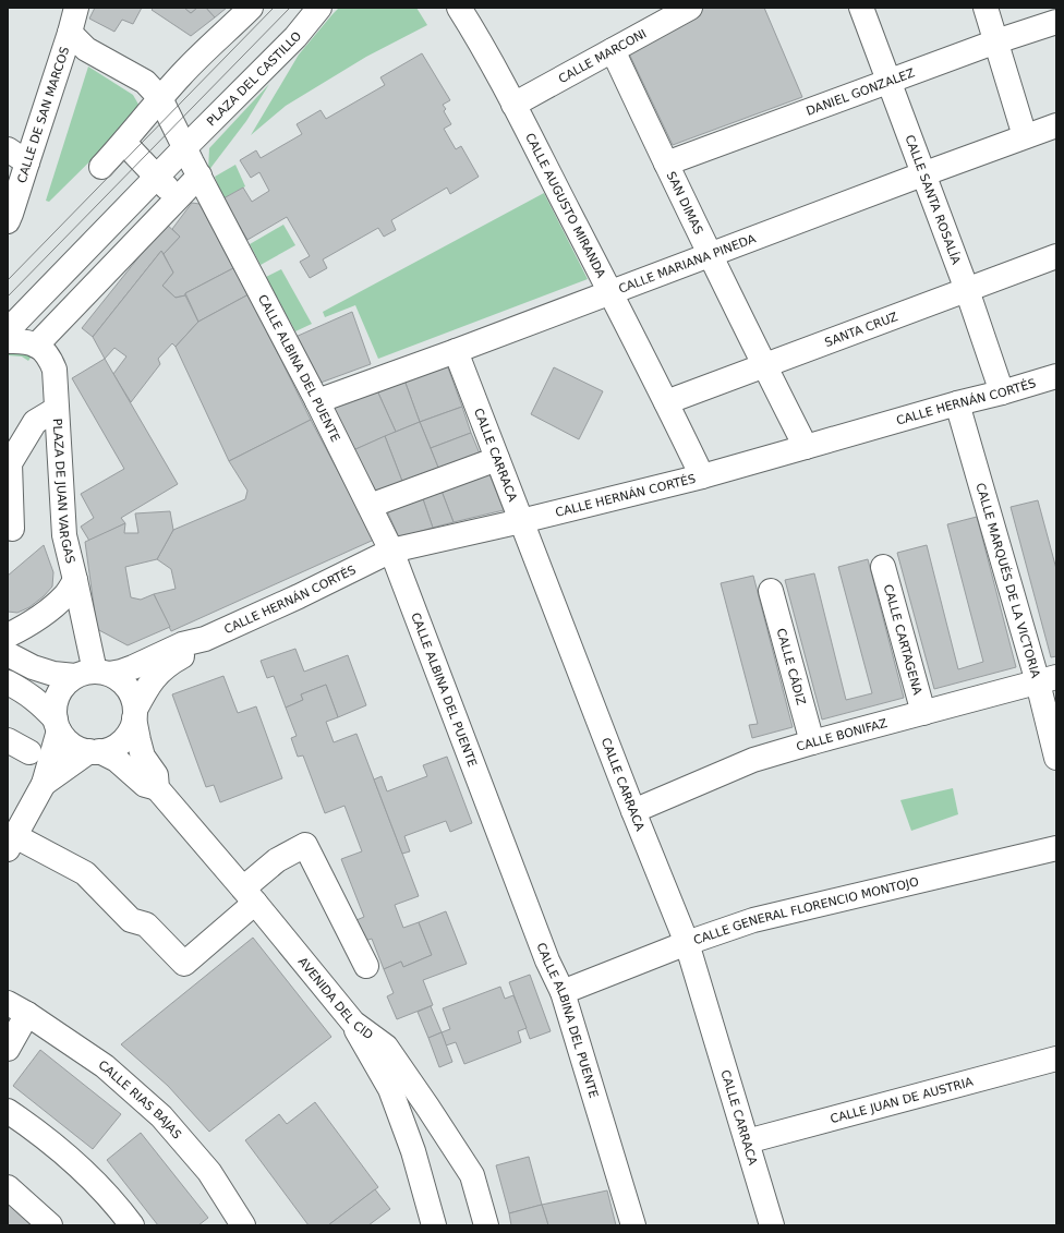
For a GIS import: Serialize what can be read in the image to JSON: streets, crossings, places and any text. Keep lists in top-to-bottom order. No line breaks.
{"streets":{"street":["CALLE MARCONI","PLAZA DEL CASTILLO","DANIEL GONZALEZ","CALLE DE SAN MARCOS","CALLE SANTA ROSALÍA","SAN DIMAS","CALLE AUGUSTO MIRANDA","CALLE MARIANA PINEDA","SANTA CRUZ","CALLE ALBINA DEL PUENTE","CALLE HERNÁN CORTÉS","CALLE CARRACA","PLAZA DE JUAN VARGAS","CALLE MARQUÉS DE LA VICTORIA","CALLE CARTAGENA","CALLE CÁDIZ","CALLE BONIFAZ","CALLE GENERAL FLORENCIO MONTOJO","AVENIDA DEL CID","CALLE RIAS BAJAS","CALLE JUAN DE AUSTRIA"]},"crossings":[["CALLE MARCONI","SAN DIMAS"],["CALLE MARCONI","CALLE AUGUSTO MIRANDA"],["PLAZA DEL CASTILLO","CALLE ALBINA DEL PUENTE"],["DANIEL GONZALEZ","CALLE SANTA ROSALÍA"],["DANIEL GONZALEZ","SAN DIMAS"],["CALLE DE SAN MARCOS","CALLE ALBINA DEL PUENTE"],["CALLE SANTA ROSALÍA","CALLE MARIANA PINEDA"],["CALLE SANTA ROSALÍA","SANTA CRUZ"],["CALLE SANTA ROSALÍA","CALLE HERNÁN CORTÉS"],["SAN DIMAS","CALLE MARIANA PINEDA"],["SAN DIMAS","SANTA CRUZ"],["SAN DIMAS","CALLE HERNÁN CORTÉS"],["CALLE AUGUSTO MIRANDA","CALLE MARIANA PINEDA"],["CALLE AUGUSTO MIRANDA","SANTA CRUZ"],["CALLE AUGUSTO MIRANDA","CALLE HERNÁN CORTÉS"],["CALLE MARIANA PINEDA","CALLE ALBINA DEL PUENTE"],["CALLE MARIANA PINEDA","CALLE CARRACA"],["CALLE ALBINA DEL PUENTE","CALLE HERNÁN CORTÉS"],["CALLE ALBINA DEL PUENTE","CALLE GENERAL FLORENCIO MONTOJO"],["CALLE HERNÁN CORTÉS","CALLE CARRACA"],["CALLE HERNÁN CORTÉS","CALLE MARQUÉS DE LA VICTORIA"],["CALLE CARRACA","CALLE BONIFAZ"],["CALLE CARRACA","CALLE GENERAL FLORENCIO MONTOJO"],["CALLE CARRACA","CALLE JUAN DE AUSTRIA"],["PLAZA DE JUAN VARGAS","AVENIDA DEL CID"],["CALLE MARQUÉS DE LA VICTORIA","CALLE BONIFAZ"],["CALLE CARTAGENA","CALLE BONIFAZ"],["CALLE CÁDIZ","CALLE BONIFAZ"]]}
